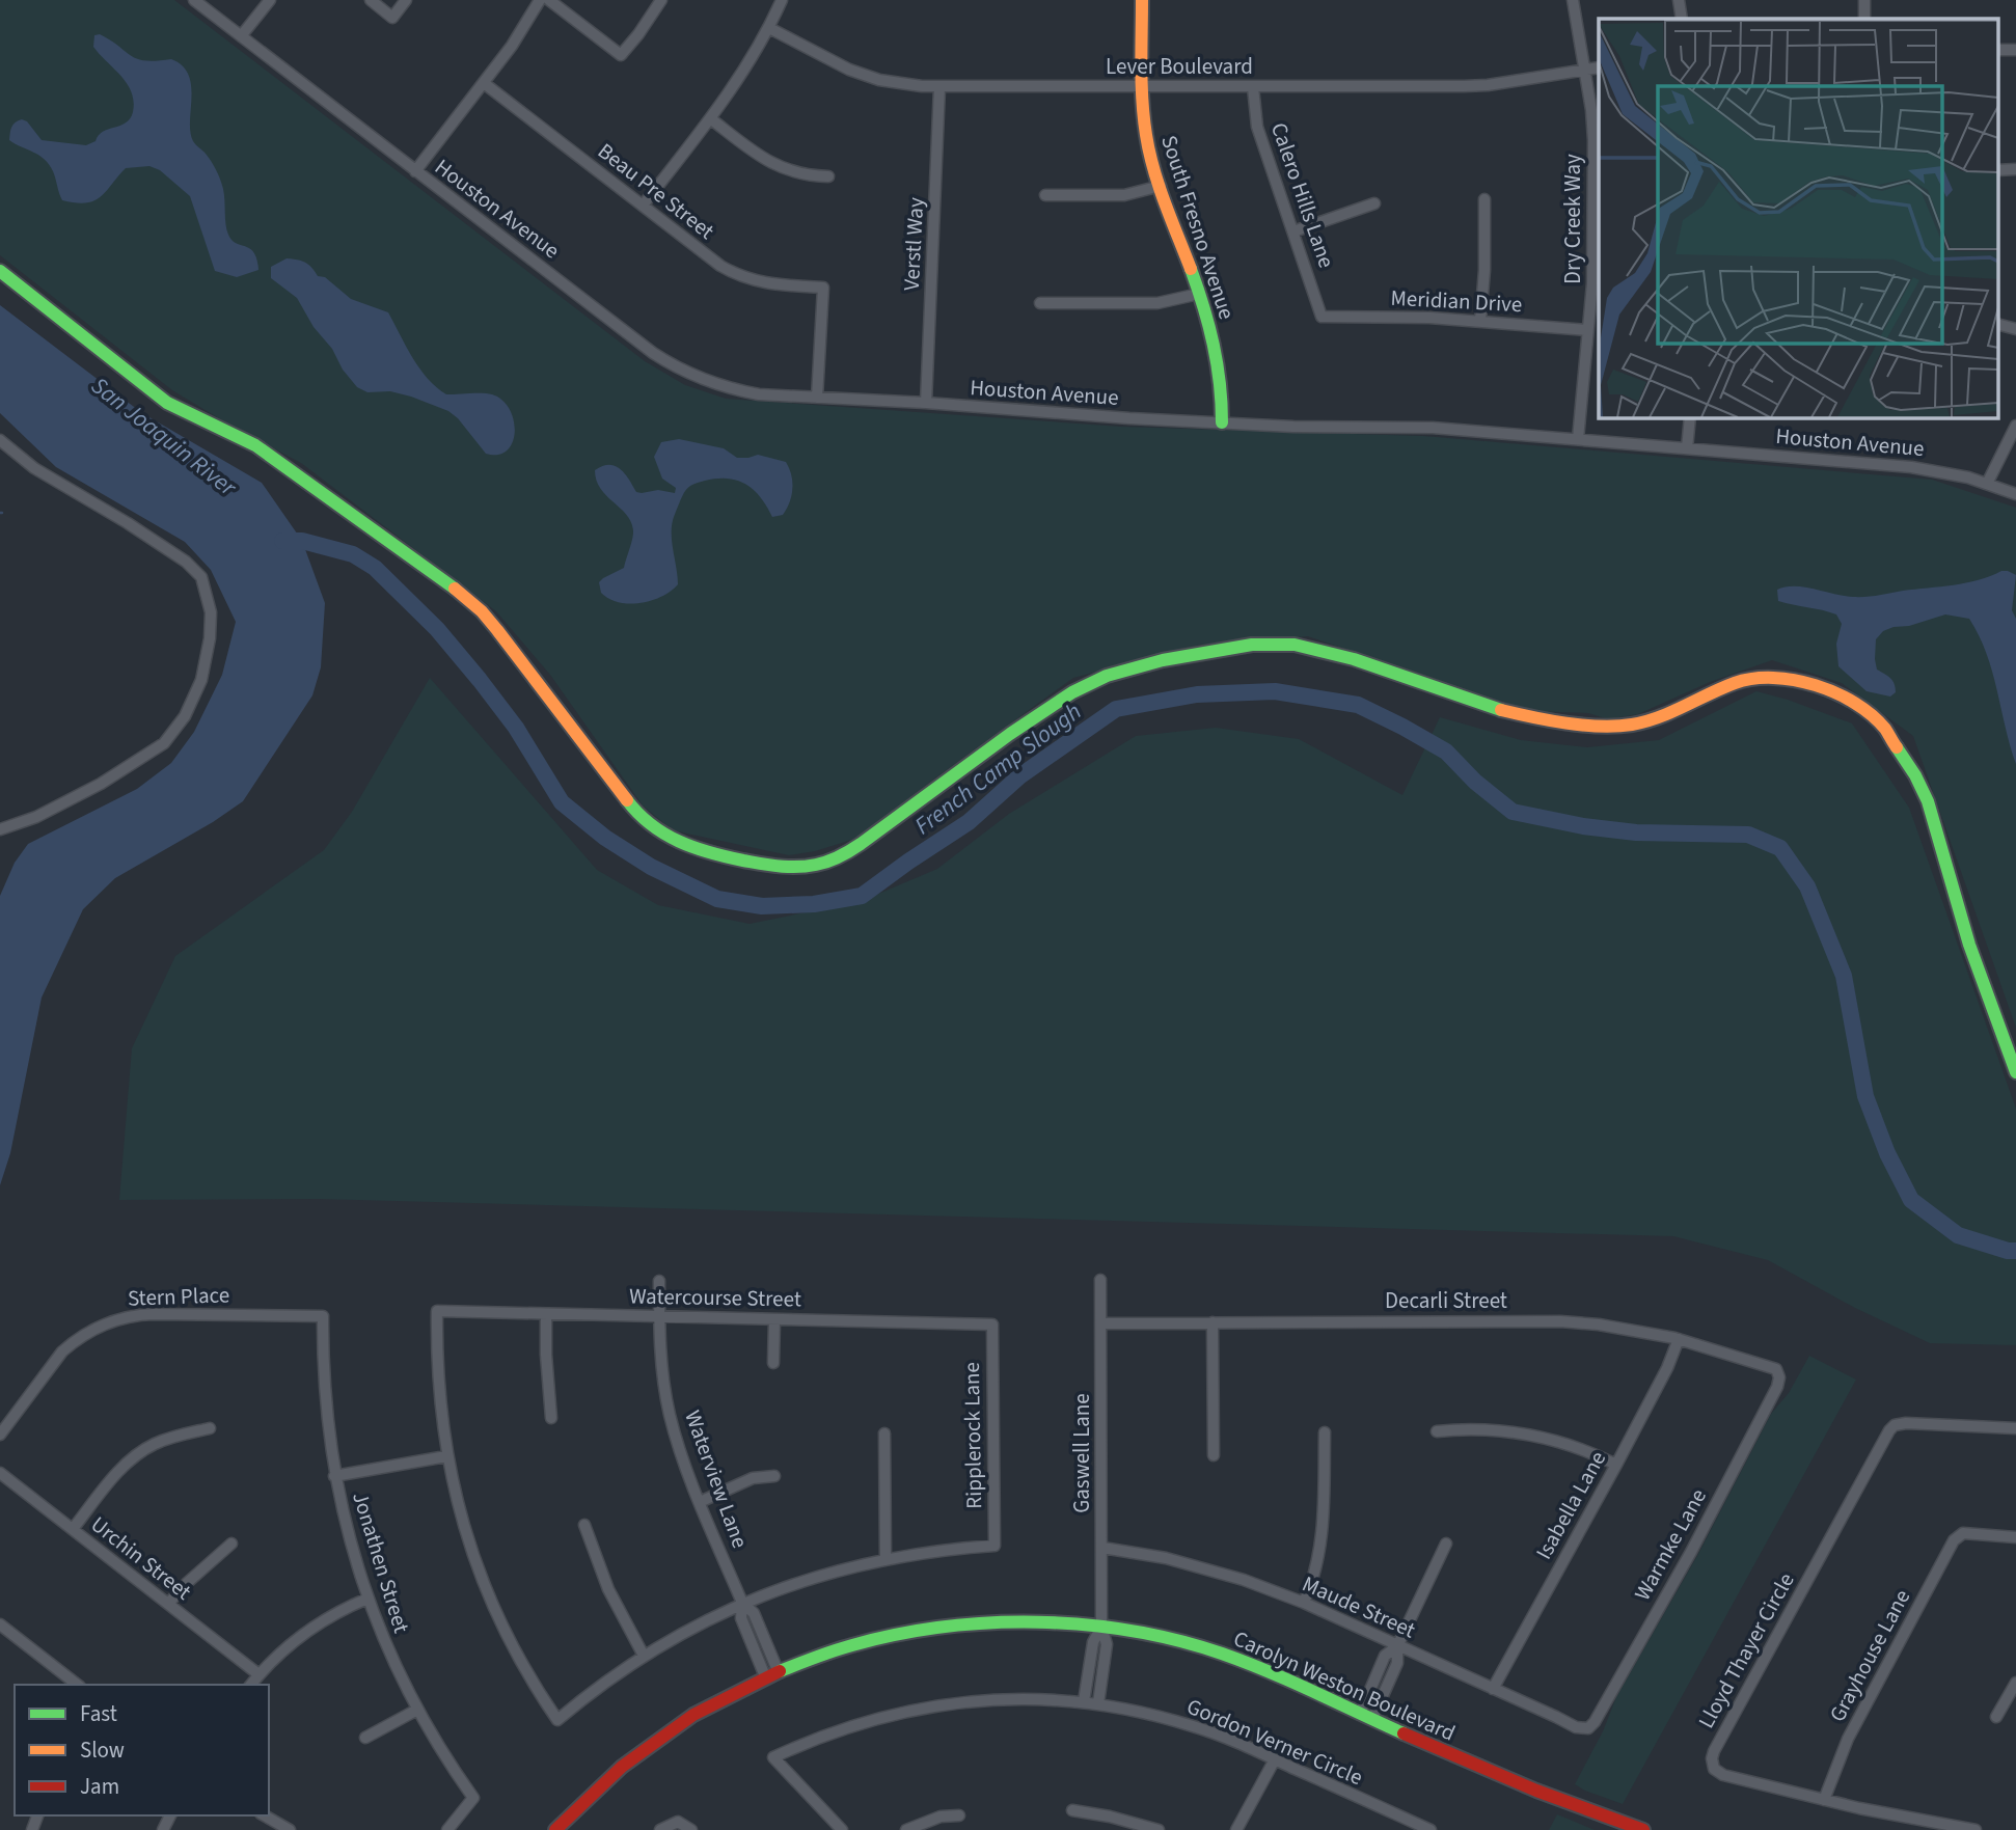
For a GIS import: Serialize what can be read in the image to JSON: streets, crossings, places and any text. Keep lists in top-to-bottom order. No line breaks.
{"streets":{"street":["Lever Boulevard","Beau Pre Street","Calero Hills Lane","Houston Avenue","Dry Creek Way","South Fresno Avenue","Verstl Way","Meridian Drive","Stern Place","Watercourse Street","Decarli Street","Ripplerock Lane","Gaswell Lane","Waterview Lane","Isabella Lane","Warmke Lane","Urchin Street","Jonathen Street","Maude Street","Lloyd Thayer Circle","Grayhouse Lane","Carolyn Weston Boulevard","Gordon Verner Circle"]},"crossings":[["Lever Boulevard","Calero Hills Lane"],["Lever Boulevard","Dry Creek Way"],["Lever Boulevard","South Fresno Avenue"],["Lever Boulevard","Verstl Way"],["Beau Pre Street","Houston Avenue"],["Calero Hills Lane","Meridian Drive"],["Houston Avenue","Dry Creek Way"],["Houston Avenue","South Fresno Avenue"],["Houston Avenue","Verstl Way"],["Dry Creek Way","Meridian Drive"],["Stern Place","Jonathen Street"],["Watercourse Street","Ripplerock Lane"],["Watercourse Street","Waterview Lane"],["Decarli Street","Gaswell Lane"],["Decarli Street","Isabella Lane"],["Decarli Street","Warmke Lane"],["Gaswell Lane","Maude Street"],["Gaswell Lane","Carolyn Weston Boulevard"],["Gaswell Lane","Gordon Verner Circle"],["Waterview Lane","Carolyn Weston Boulevard"],["Isabella Lane","Maude Street"],["Warmke Lane","Maude Street"],["Lloyd Thayer Circle","Grayhouse Lane"]],"water":["San Joaquin River","French Camp Slough"],"legend":["Fast","Slow","Jam"]}
